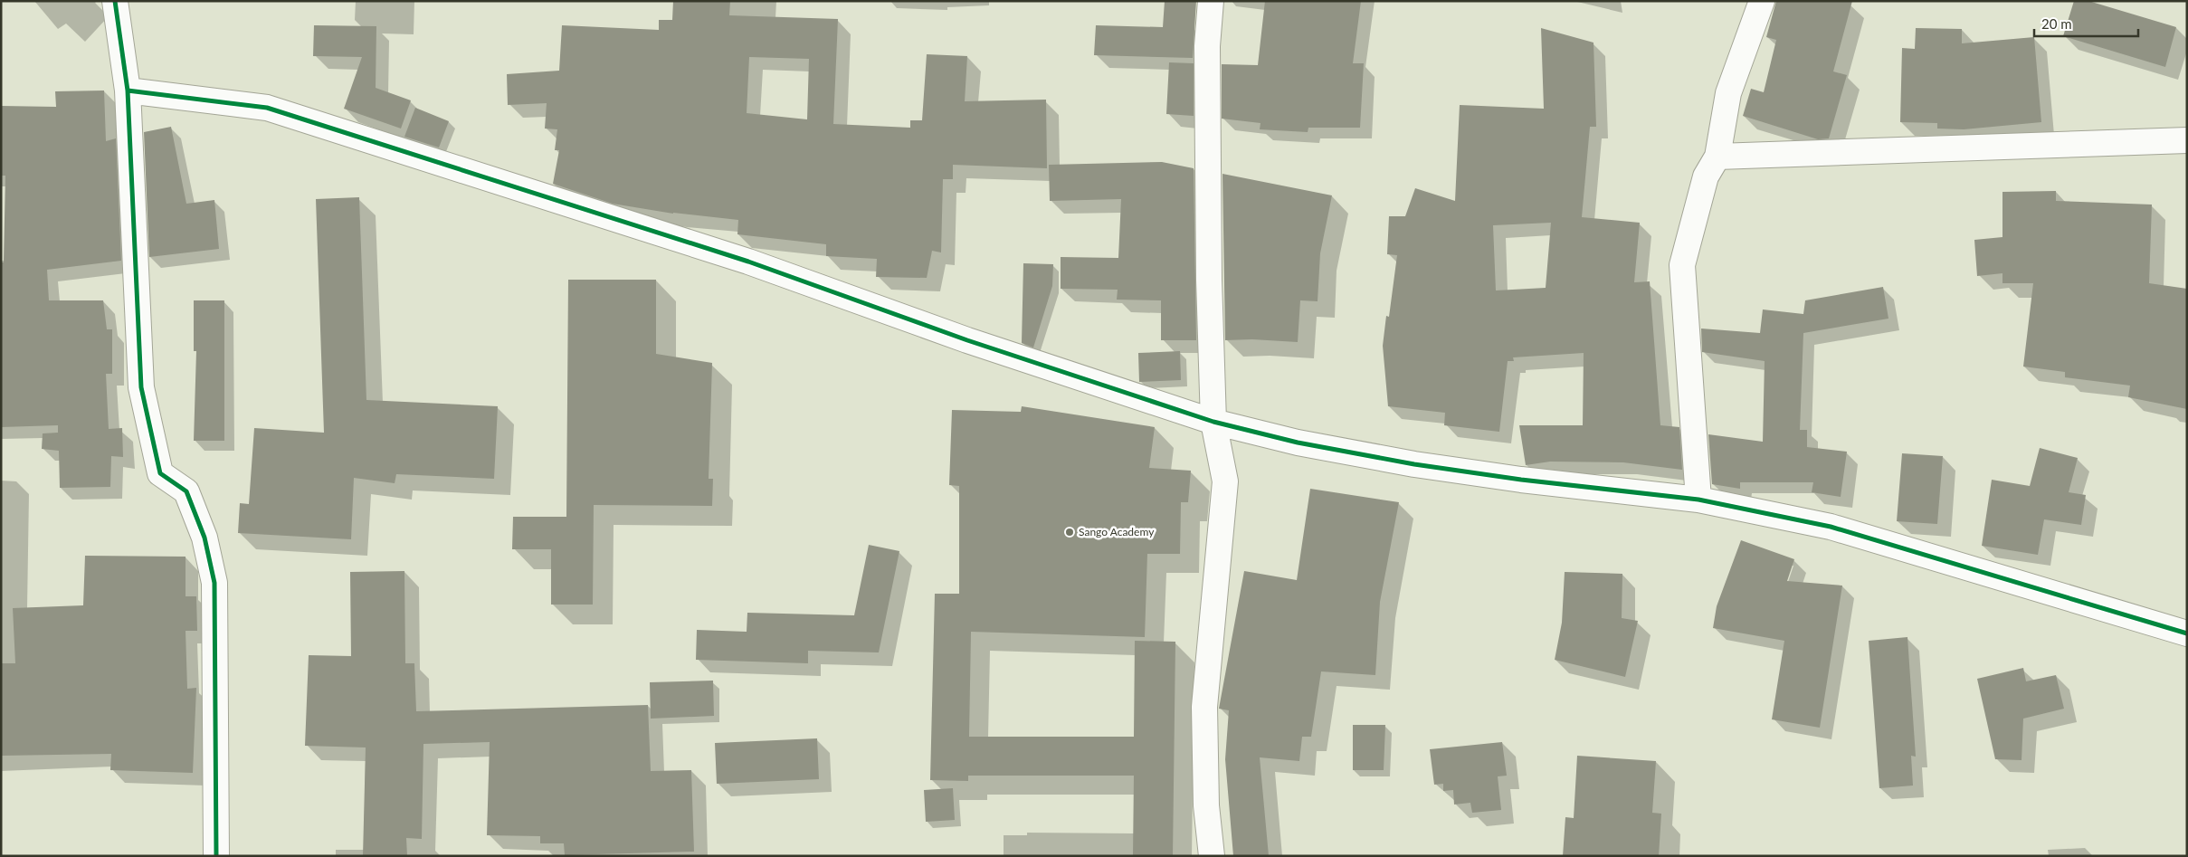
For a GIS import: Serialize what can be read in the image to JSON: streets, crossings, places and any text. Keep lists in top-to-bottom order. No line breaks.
{"places":["Sango Academy"],"scale_bar":"20 m"}
